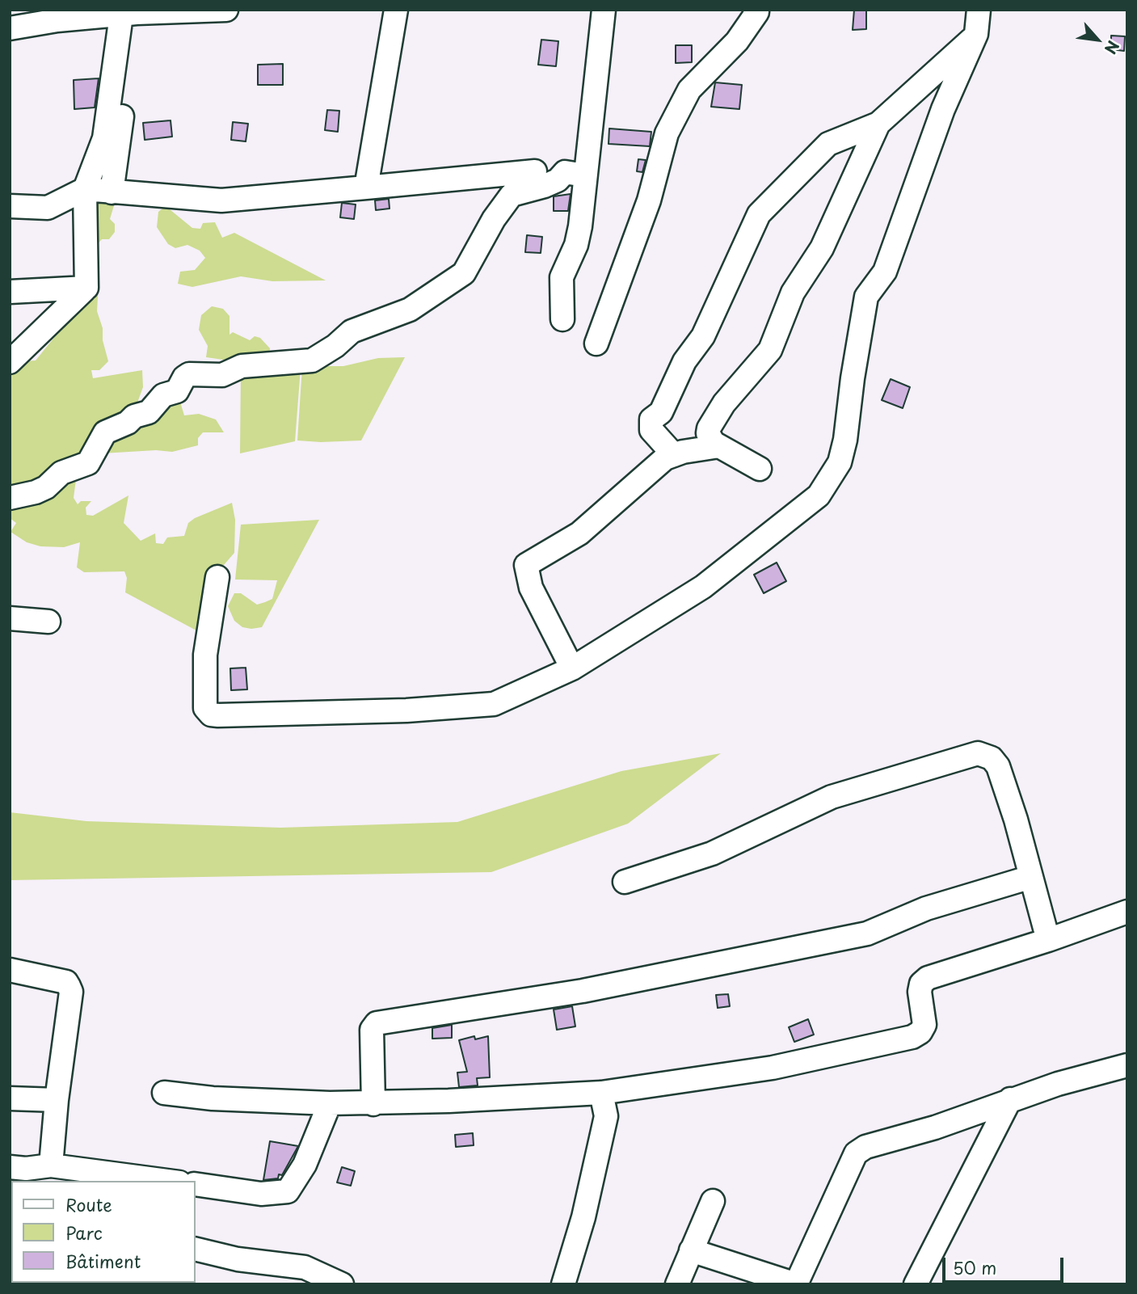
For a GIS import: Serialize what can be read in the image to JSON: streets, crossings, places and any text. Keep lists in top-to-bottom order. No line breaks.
{"legend":["Route","Parc","Bâtiment"],"scale_bar":"50 m","north":"bottom right"}
